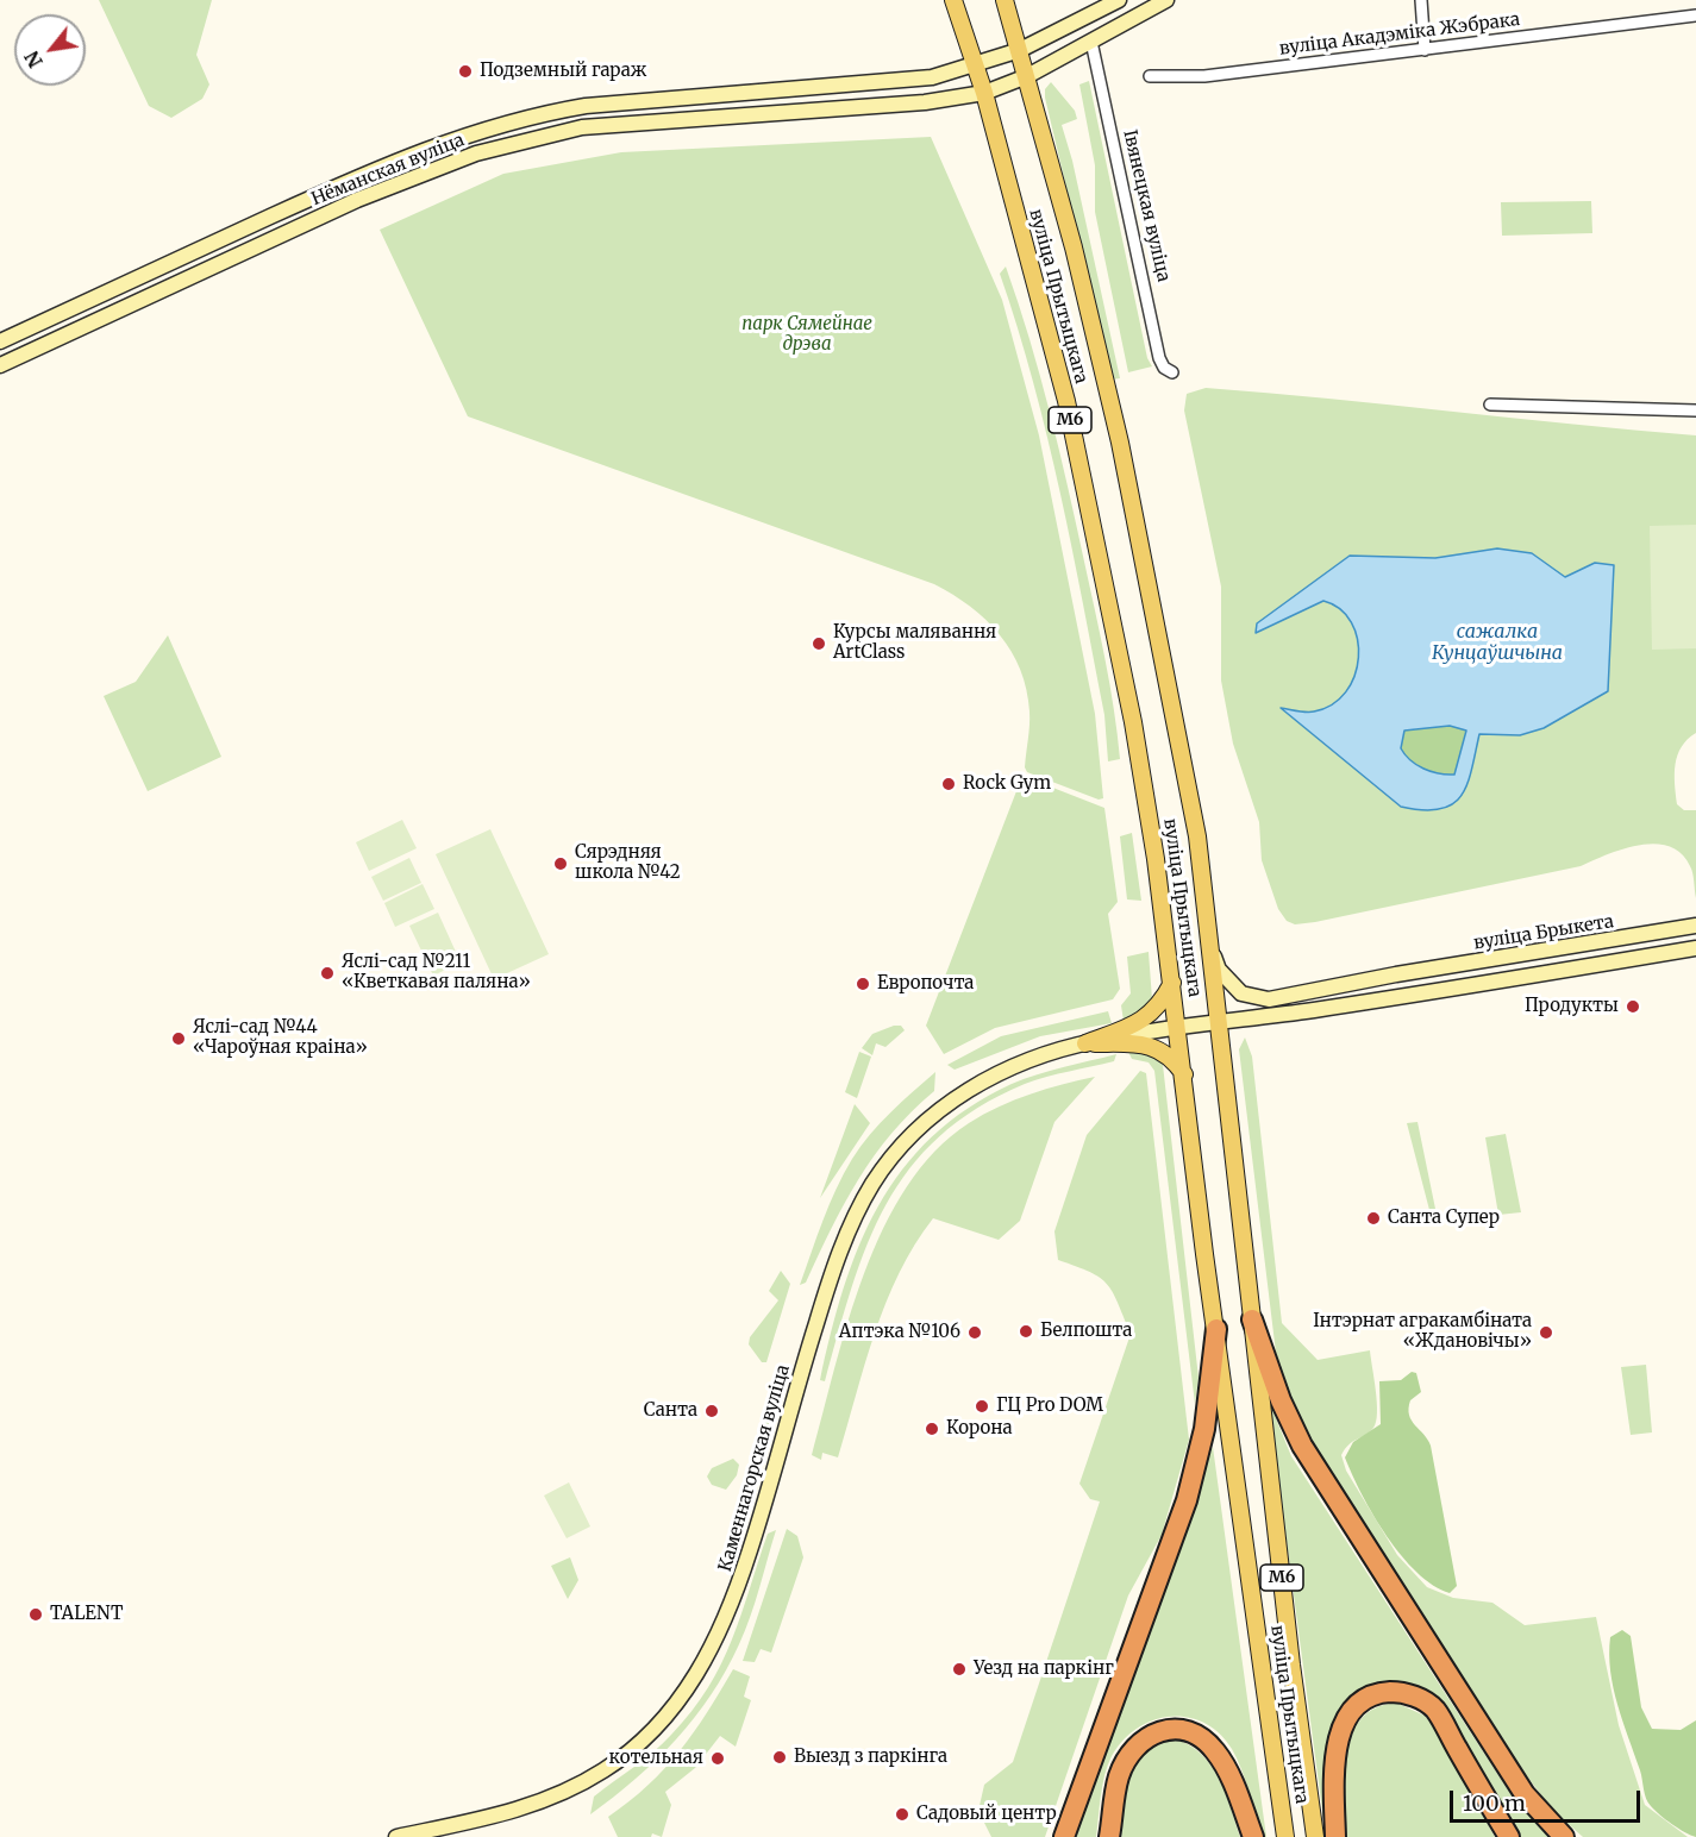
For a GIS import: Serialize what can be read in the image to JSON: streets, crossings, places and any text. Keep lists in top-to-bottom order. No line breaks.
{"streets":{"main road":["Нёманская вуліца","вуліца Прытыцкага","М6","вуліца Брыкета","Каменнагорская вуліца"],"street":["вуліца Акадэміка Жэбрака","Івянецкая вуліца"]},"crossings":[["Нёманская вуліца","Івянецкая вуліца"],["Нёманская вуліца","вуліца Прытыцкага"],["вуліца Прытыцкага","вуліца Брыкета"],["вуліца Прытыцкага","Каменнагорская вуліца"]],"water":["сажалка Кунцаўшчына"],"parks":["парк Сямейнае дрэва"],"places":["Подземный гараж","Курсы малявання ArtClass","Rock Gym","Сярэдняя школа №42","Яслі-сад №211 «Кветкавая паляна»","Европочта","Продукты","Яслі-сад №44 «Чароўная краіна»","Санта Супер","Белпошта","Аптэка №106","Інтэрнат агракамбіната «Ждановічы»","ГЦ Pro DOM","Санта","Корона","TALENT","Уезд на паркінг","Выезд з паркінга","котельная","Садовый центр"],"scale_bar":"100 m","north":"bottom left"}
